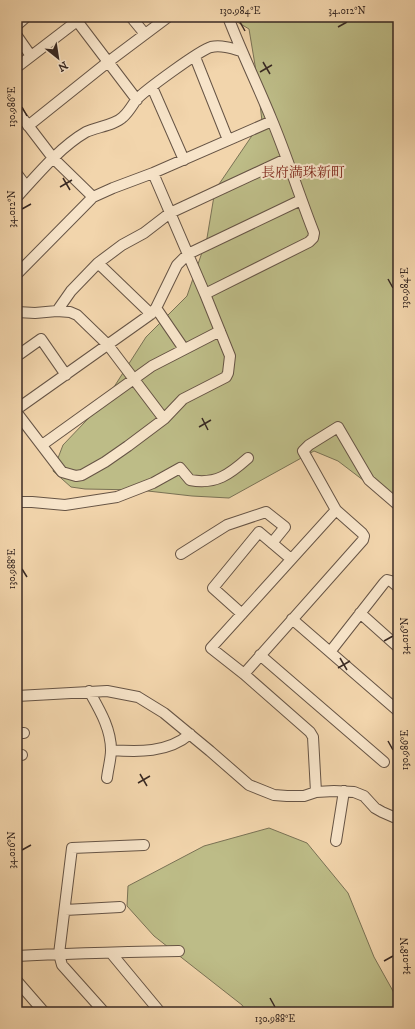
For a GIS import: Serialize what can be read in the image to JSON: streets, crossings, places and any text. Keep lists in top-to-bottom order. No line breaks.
{"districts":["長府満珠新町"],"north":"bottom right","coordinates":["130.984°E","34.012°N","130.986°E","130.988°E","34.016°N","34.018°N"]}
